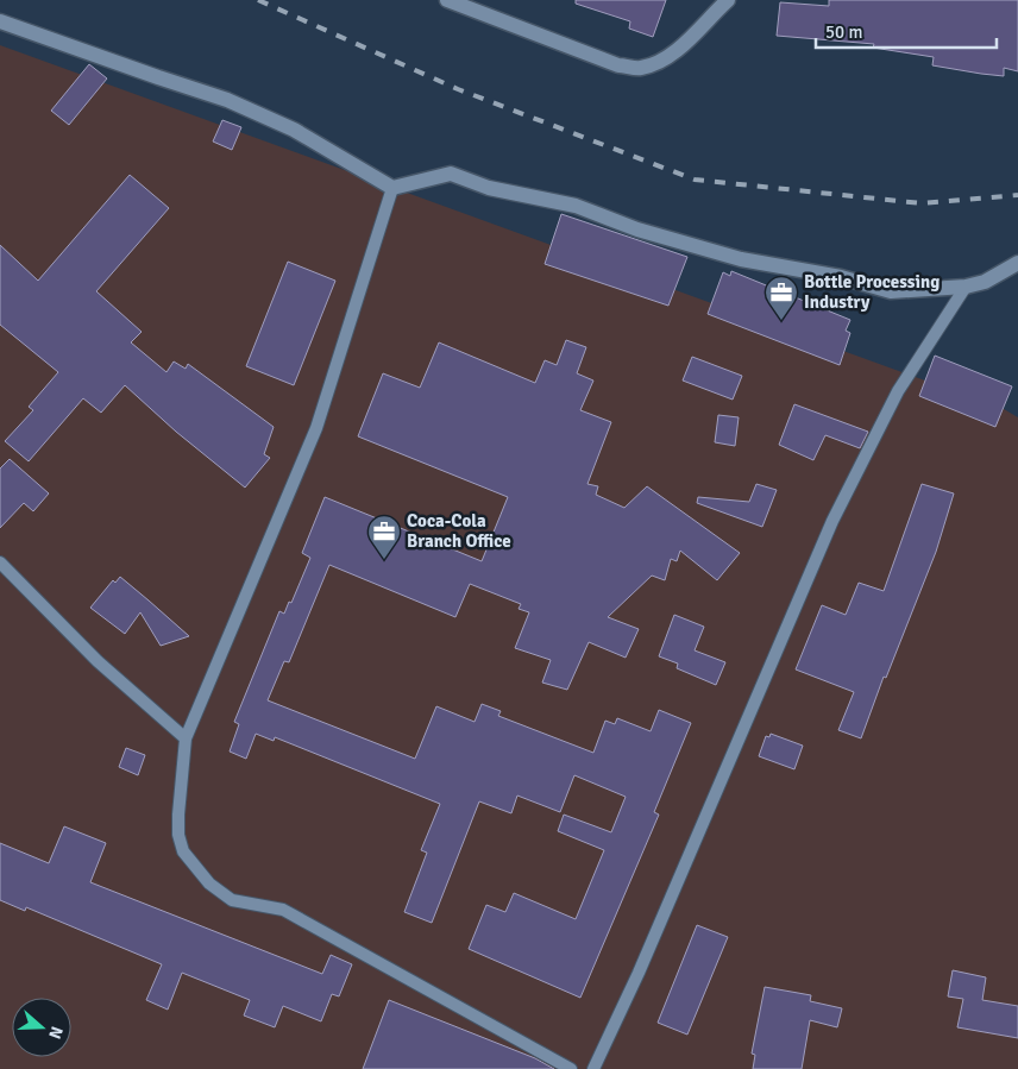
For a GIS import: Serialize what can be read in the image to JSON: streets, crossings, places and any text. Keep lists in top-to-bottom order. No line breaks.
{"places":{"office":["Bottle Processing Industry","Coca-Cola Branch Office"]},"scale_bar":"50 m","north":"right"}
